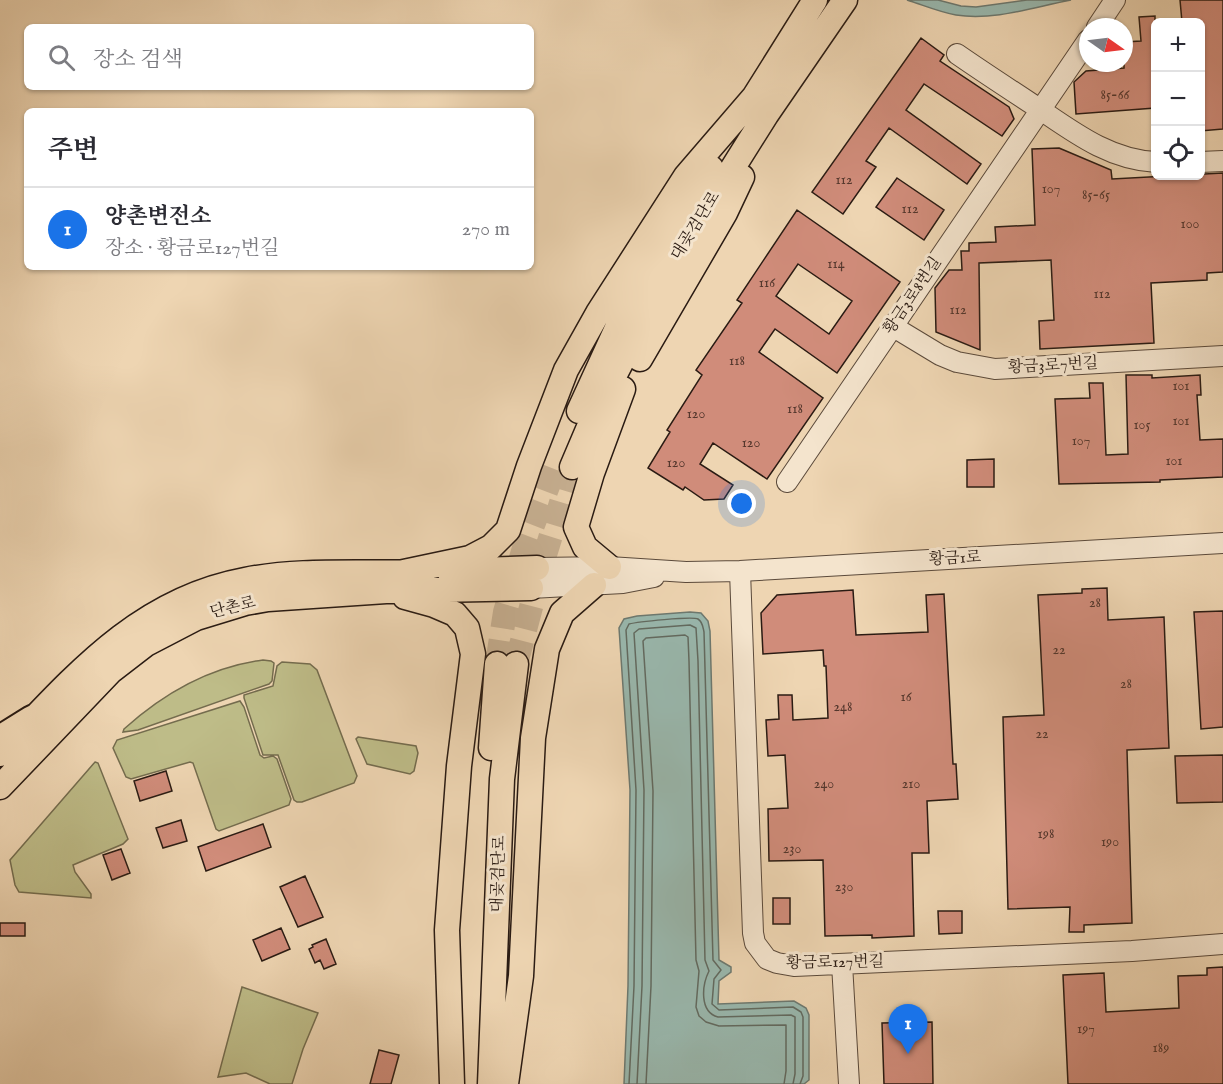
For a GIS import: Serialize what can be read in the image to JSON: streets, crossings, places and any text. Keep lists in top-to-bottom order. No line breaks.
{"streets":{"main road":["대곶검단로","단촌로"],"street":["황금3로8번길","황금3로7번길","황금1로","황금로127번길"]},"crossings":[["황금3로8번길","황금3로7번길"],["황금1로","단촌로"],["황금1로","황금로127번길"]],"house_numbers":["85-66","112","107","85-65","112","100","114","116","112","112","118","101","118","120","101","105","107","120","101","120","28","22","28","16","248","22","240","210","198","190","230","230","197","189"],"north":"right","page":{"map_buttons":["+","−"],"search":"장소 검색","heading":"주변","list":[{"mark":"1","name":"양촌변전소","note":"장소 · 황금로127번길","value":"270 m"}],"pins":"1"}}
